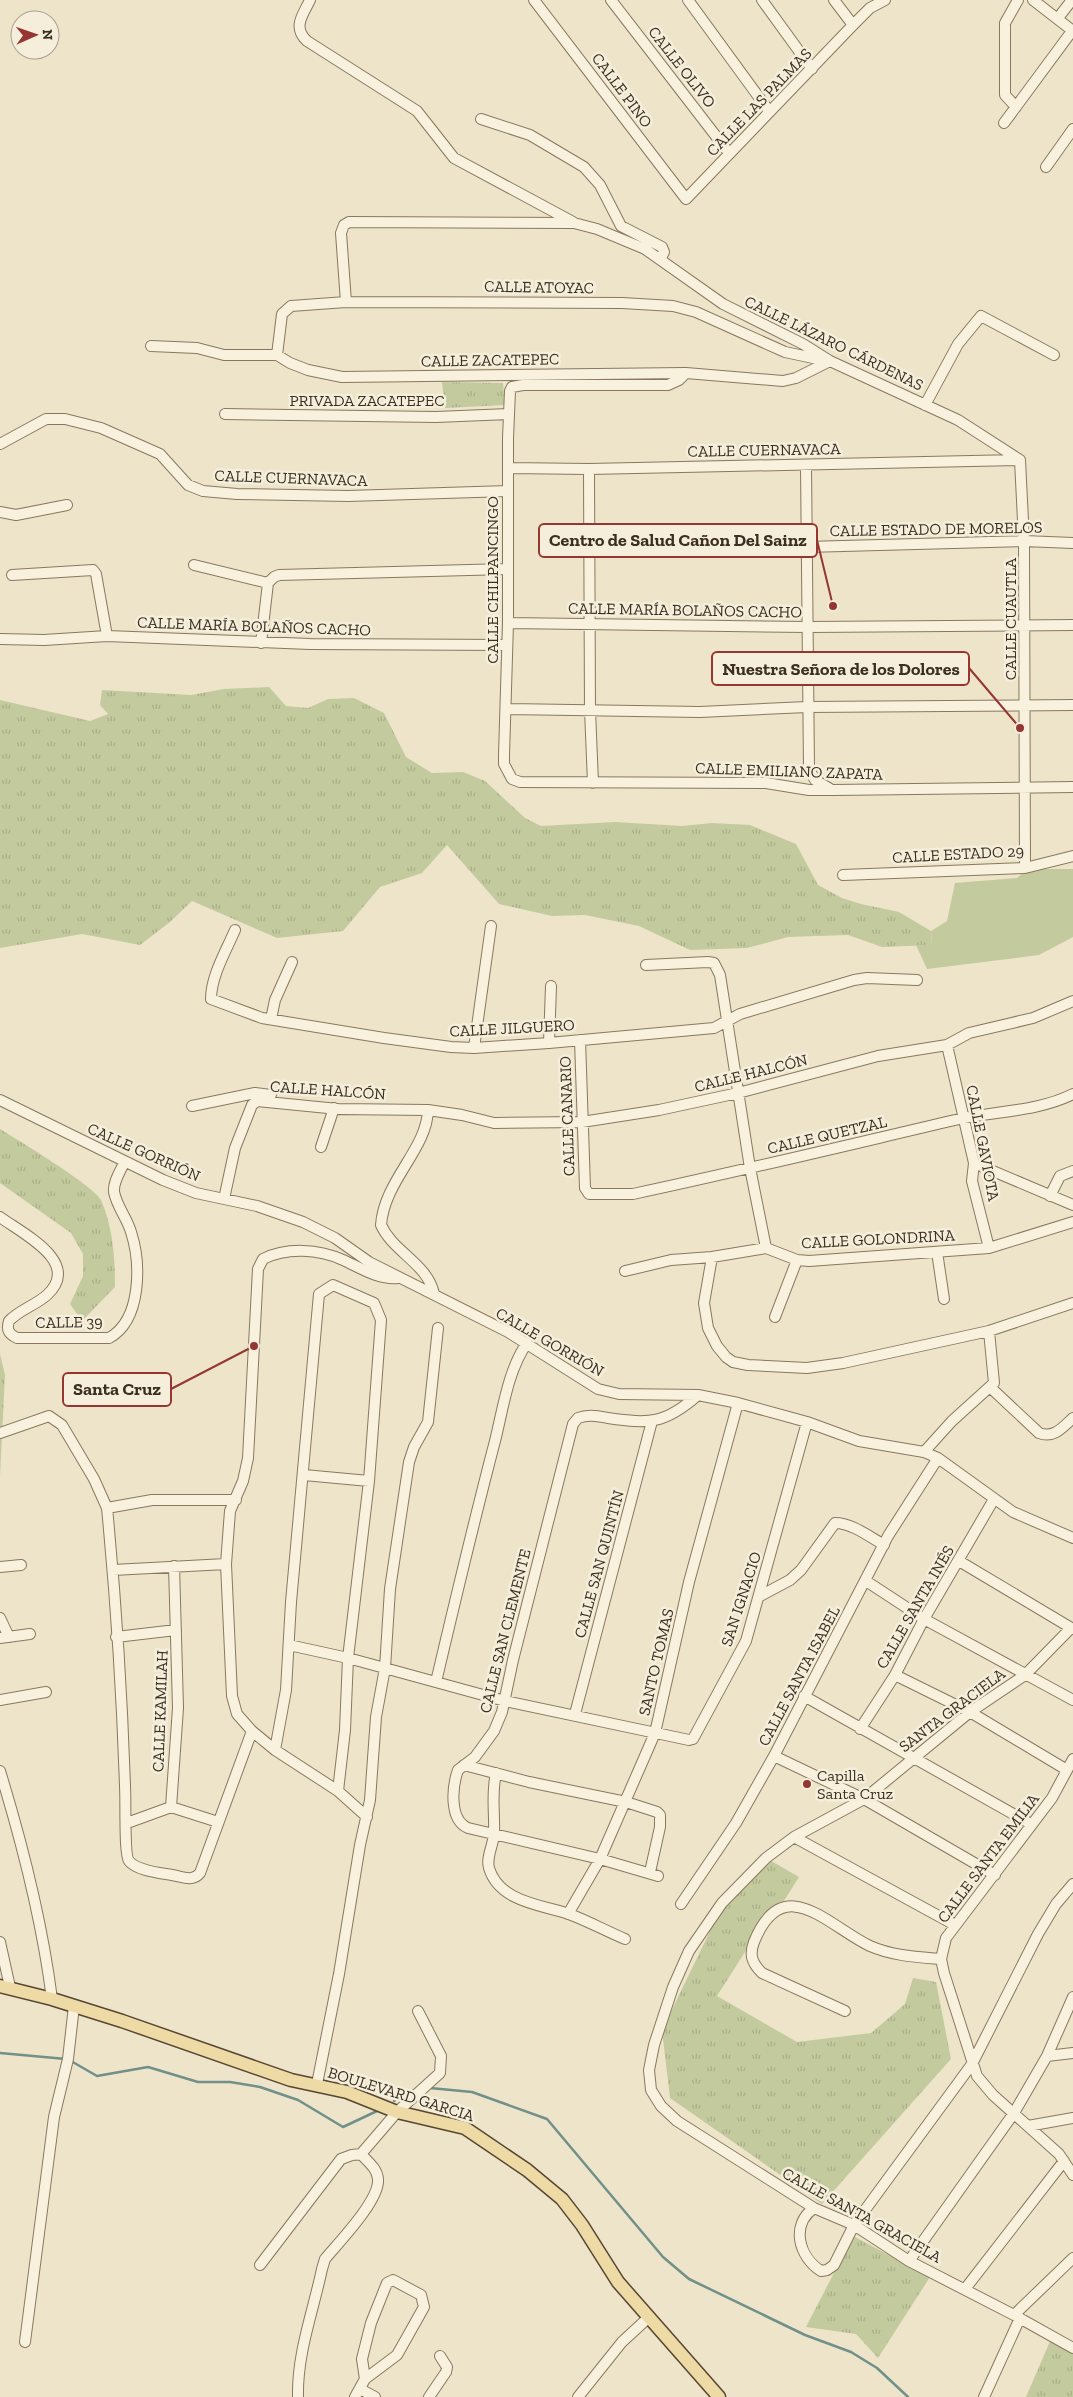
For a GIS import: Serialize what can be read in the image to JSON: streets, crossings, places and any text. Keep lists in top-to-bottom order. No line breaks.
{"streets":{"main road":["BOULEVARD GARCIA"],"street":["CALLE OLIVO","CALLE PINO","CALLE LAS PALMAS","CALLE ATOYAC","CALLE LÁZARO CÁRDENAS","CALLE ZACATEPEC","PRIVADA ZACATEPEC","CALLE CUERNAVACA","CALLE ESTADO DE MORELOS","CALLE CHILPANCINGO","CALLE MARÍA BOLAÑOS CACHO","CALLE CUAUTLA","CALLE EMILIANO ZAPATA","CALLE ESTADO 29","CALLE JILGUERO","CALLE HALCÓN","CALLE CANARIO","CALLE QUETZAL","CALLE GAVIOTA","CALLE GORRIÓN","CALLE GOLONDRINA","CALLE 39","CALLE SAN QUINTÍN","SAN IGNACIO","CALLE SANTA INÉS","CALLE SAN CLEMENTE","SANTO TOMAS","CALLE SANTA ISABEL","SANTA GRACIELA","CALLE KAMILAH","CALLE SANTA EMILIA","CALLE SANTA GRACIELA"]},"crossings":[["CALLE OLIVO","CALLE LAS PALMAS"],["CALLE PINO","CALLE LAS PALMAS"],["CALLE ATOYAC","CALLE LÁZARO CÁRDENAS"],["CALLE ATOYAC","CALLE ZACATEPEC"],["CALLE LÁZARO CÁRDENAS","CALLE ZACATEPEC"],["CALLE LÁZARO CÁRDENAS","CALLE CUERNAVACA"],["CALLE LÁZARO CÁRDENAS","CALLE CUAUTLA"],["CALLE ZACATEPEC","CALLE CHILPANCINGO"],["PRIVADA ZACATEPEC","CALLE CHILPANCINGO"],["CALLE CUERNAVACA","CALLE CHILPANCINGO"],["CALLE CUERNAVACA","CALLE CUAUTLA"],["CALLE ESTADO DE MORELOS","CALLE CUAUTLA"],["CALLE CHILPANCINGO","CALLE MARÍA BOLAÑOS CACHO"],["CALLE CHILPANCINGO","CALLE EMILIANO ZAPATA"],["CALLE MARÍA BOLAÑOS CACHO","CALLE CUAUTLA"],["CALLE CUAUTLA","CALLE EMILIANO ZAPATA"],["CALLE CUAUTLA","CALLE ESTADO 29"],["CALLE JILGUERO","CALLE CANARIO"],["CALLE HALCÓN","CALLE CANARIO"],["CALLE HALCÓN","CALLE GAVIOTA"],["CALLE HALCÓN","CALLE GORRIÓN"],["CALLE CANARIO","CALLE QUETZAL"],["CALLE QUETZAL","CALLE GAVIOTA"],["CALLE GAVIOTA","CALLE GOLONDRINA"],["CALLE GORRIÓN","CALLE 39"],["CALLE GORRIÓN","SAN IGNACIO"],["CALLE GORRIÓN","CALLE SANTA INÉS"],["CALLE GORRIÓN","CALLE SAN CLEMENTE"],["CALLE GORRIÓN","SANTO TOMAS"],["CALLE GORRIÓN","CALLE SANTA ISABEL"],["CALLE SAN QUINTÍN","SAN IGNACIO"],["CALLE SAN QUINTÍN","CALLE SAN CLEMENTE"],["SAN IGNACIO","CALLE SAN CLEMENTE"],["SAN IGNACIO","SANTO TOMAS"],["CALLE SAN CLEMENTE","SANTO TOMAS"],["SANTA GRACIELA","CALLE SANTA GRACIELA"]],"places":["Centro de Salud Cañon Del Sainz","Nuestra Señora de los Dolores","Santa Cruz","Capilla Santa Cruz"],"north":"right"}
